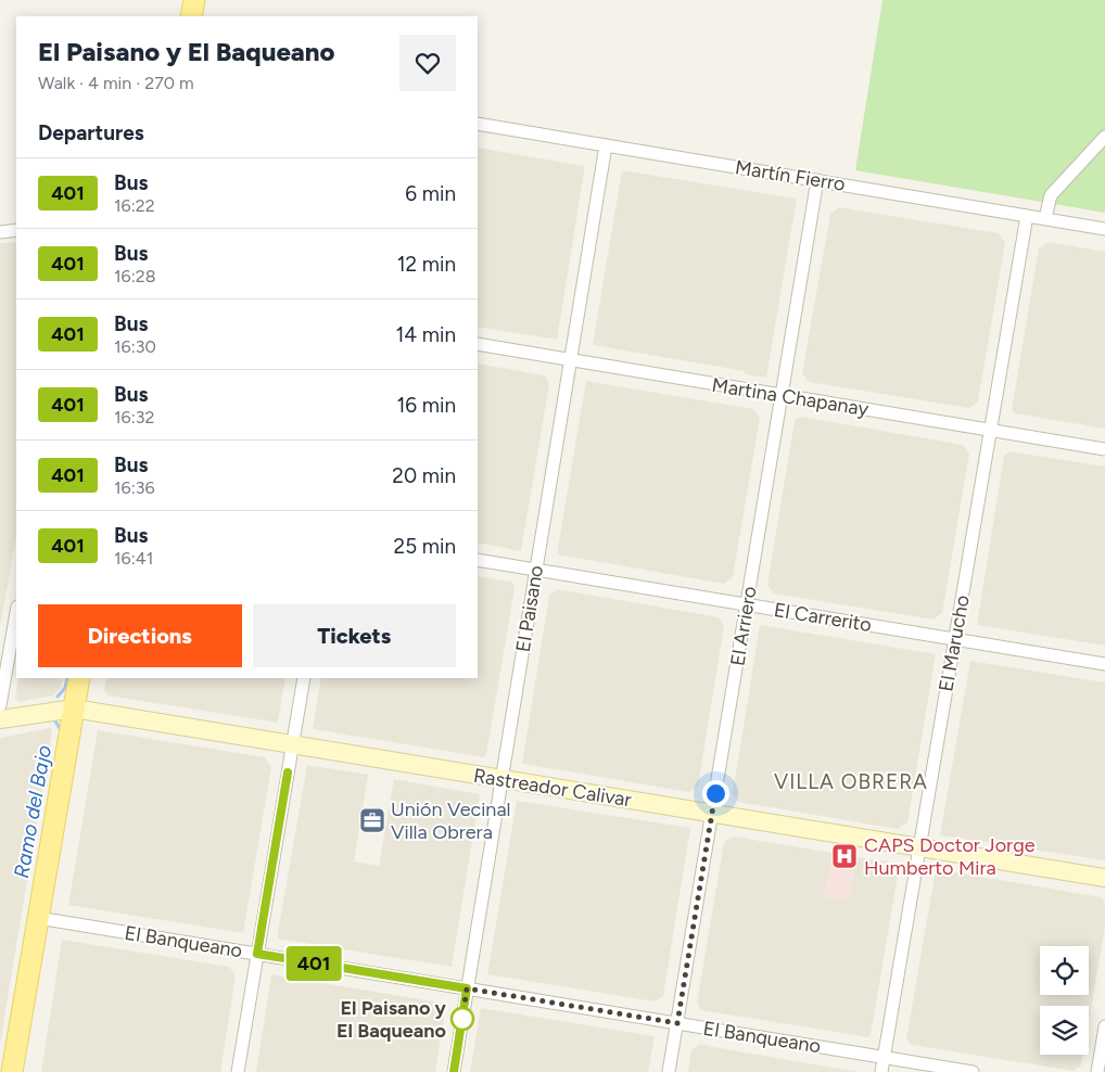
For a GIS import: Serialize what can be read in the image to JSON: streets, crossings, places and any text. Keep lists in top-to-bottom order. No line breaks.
{"streets":{"main road":["Rastreador Calivar"],"street":["Martín Fierro","Martina Chapanay","El Paisano","El Carrerito","El Arriero","El Marucho","El Banqueano"]},"crossings":[["Martín Fierro","El Paisano"],["Martín Fierro","El Arriero"],["Martín Fierro","El Marucho"],["Martina Chapanay","El Paisano"],["Martina Chapanay","El Arriero"],["Martina Chapanay","El Marucho"],["El Paisano","El Carrerito"],["El Paisano","Rastreador Calivar"],["El Paisano","El Banqueano"],["El Carrerito","El Arriero"],["El Carrerito","El Marucho"],["El Arriero","Rastreador Calivar"],["El Arriero","El Banqueano"],["El Marucho","Rastreador Calivar"],["El Marucho","El Banqueano"]],"districts":["VILLA OBRERA"],"water":["Ramo del Bajo"],"places":{"office":["Unión Vecinal Villa Obrera"],"hospital":["CAPS Doctor Jorge Humberto Mira"],"other":["El Paisano y El Baqueano"]},"lines":["bus line 401"],"page":{"on_map":"401","heading":[["El Paisano y El Baqueano","Walk · 4 min · 270 m"],"Departures"],"list":[{"mark":"401","name":"Bus","note":"16:22","value":"6 min"},{"mark":"401","name":"Bus","note":"16:28","value":"12 min"},{"mark":"401","name":"Bus","note":"16:30","value":"14 min"},{"mark":"401","name":"Bus","note":"16:32","value":"16 min"},{"mark":"401","name":"Bus","note":"16:36","value":"20 min"},{"mark":"401","name":"Bus","note":"16:41","value":"25 min"}],"buttons":["Directions","Tickets"]}}
